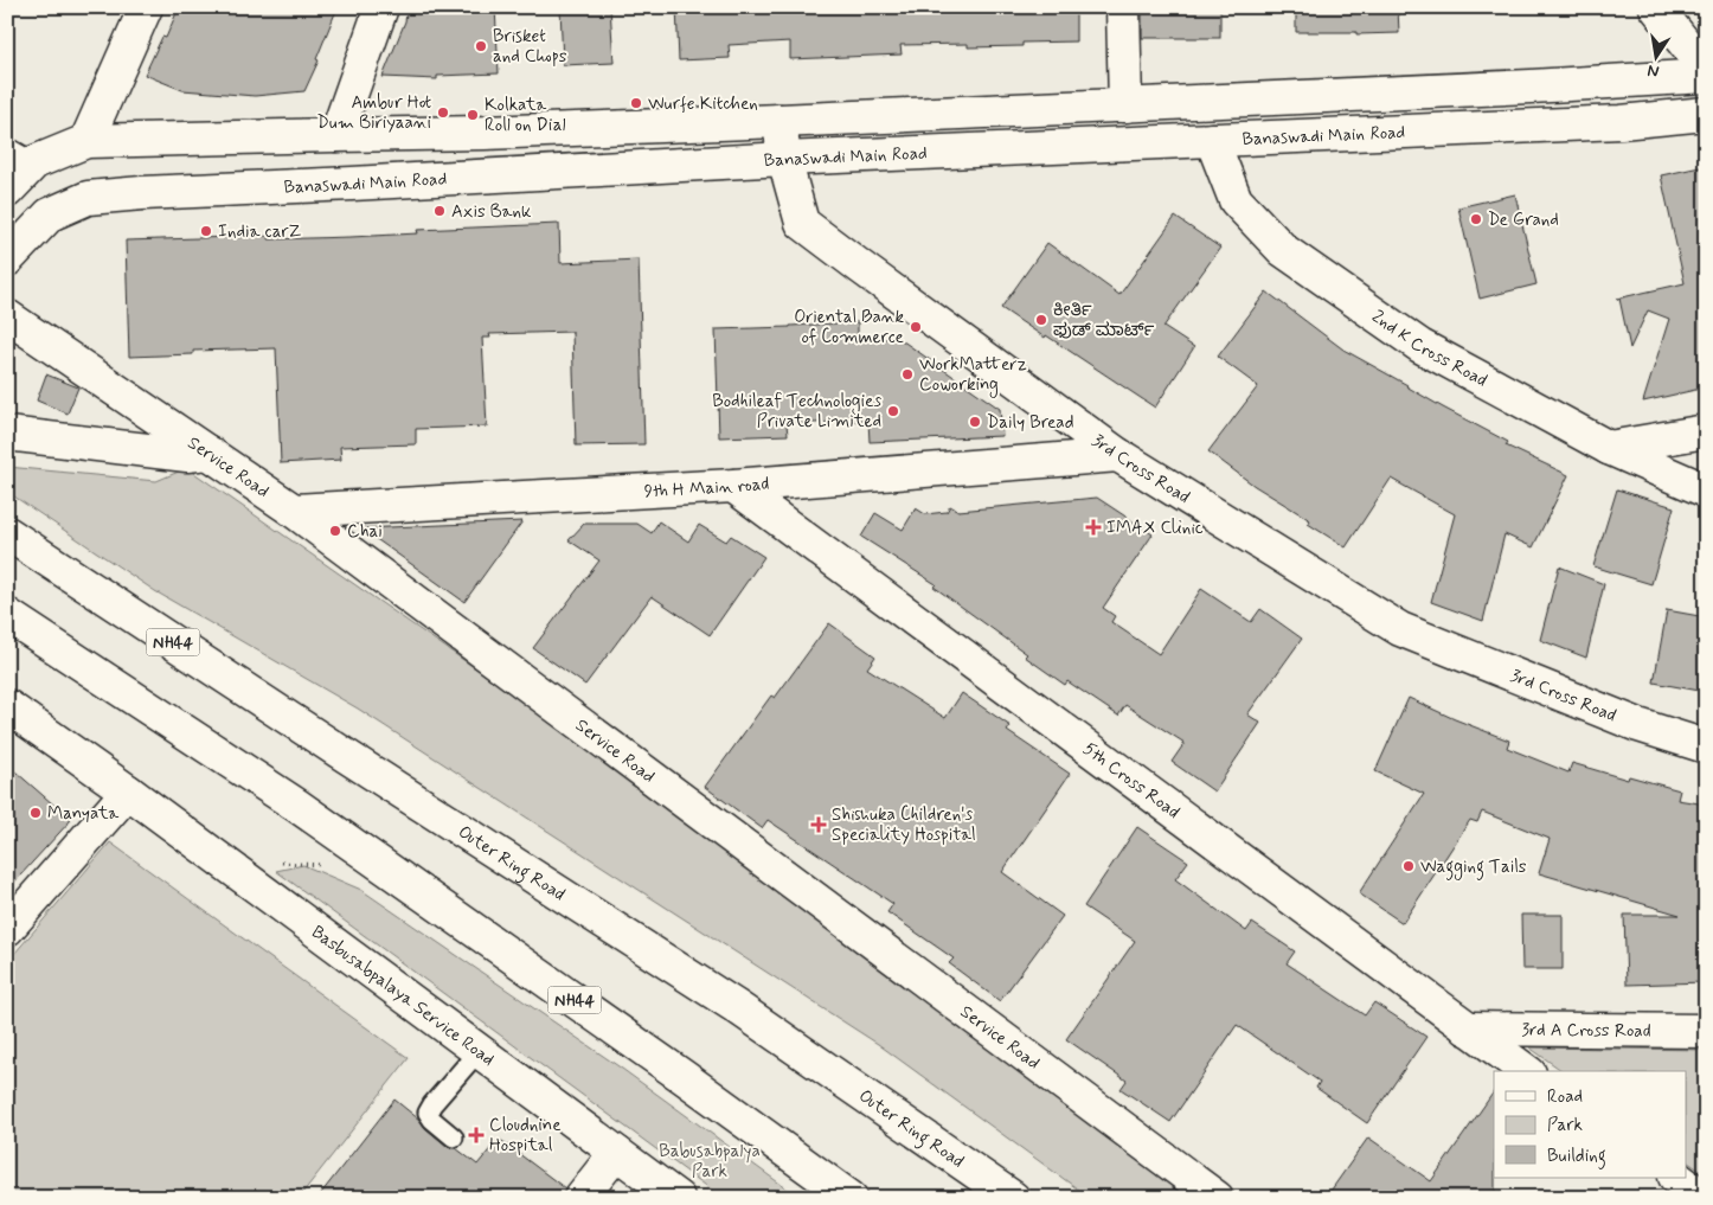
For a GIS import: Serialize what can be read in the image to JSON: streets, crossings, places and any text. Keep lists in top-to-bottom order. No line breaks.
{"streets":{"main road":["Banaswadi Main Road","2nd K Cross Road","Service Road","3rd Cross Road","9th H Main road","NH44","5th Cross Road","Outer Ring Road","Basbusabpalaya Service Road","3rd A Cross Road"]},"crossings":[["Banaswadi Main Road","2nd K Cross Road"],["Banaswadi Main Road","3rd Cross Road"],["Service Road","9th H Main road"],["3rd Cross Road","9th H Main road"],["9th H Main road","5th Cross Road"],["5th Cross Road","3rd A Cross Road"]],"parks":["Babusabpalya Park"],"places":{"other":["Brisket and Chops","Wurfe Kitchen","Ambur Hot Dum Biriyaani","Kolkata Roll on Dial","Axis Bank","De Grand","India carZ","ಕೀರ್ತಿ ಫುಡ್ ಮಾರ್ಟ್","Oriental Bank of Commerce","WorkMatterz Coworking","Bodhileaf Technologies Private Limited","Daily Bread","Chai","Manyata","Wagging Tails"],"health":["IMAX Clinic","Shishuka Children's Speciality Hospital","Cloudnine Hospital"]},"legend":["Road","Park","Building"],"north":"bottom"}
